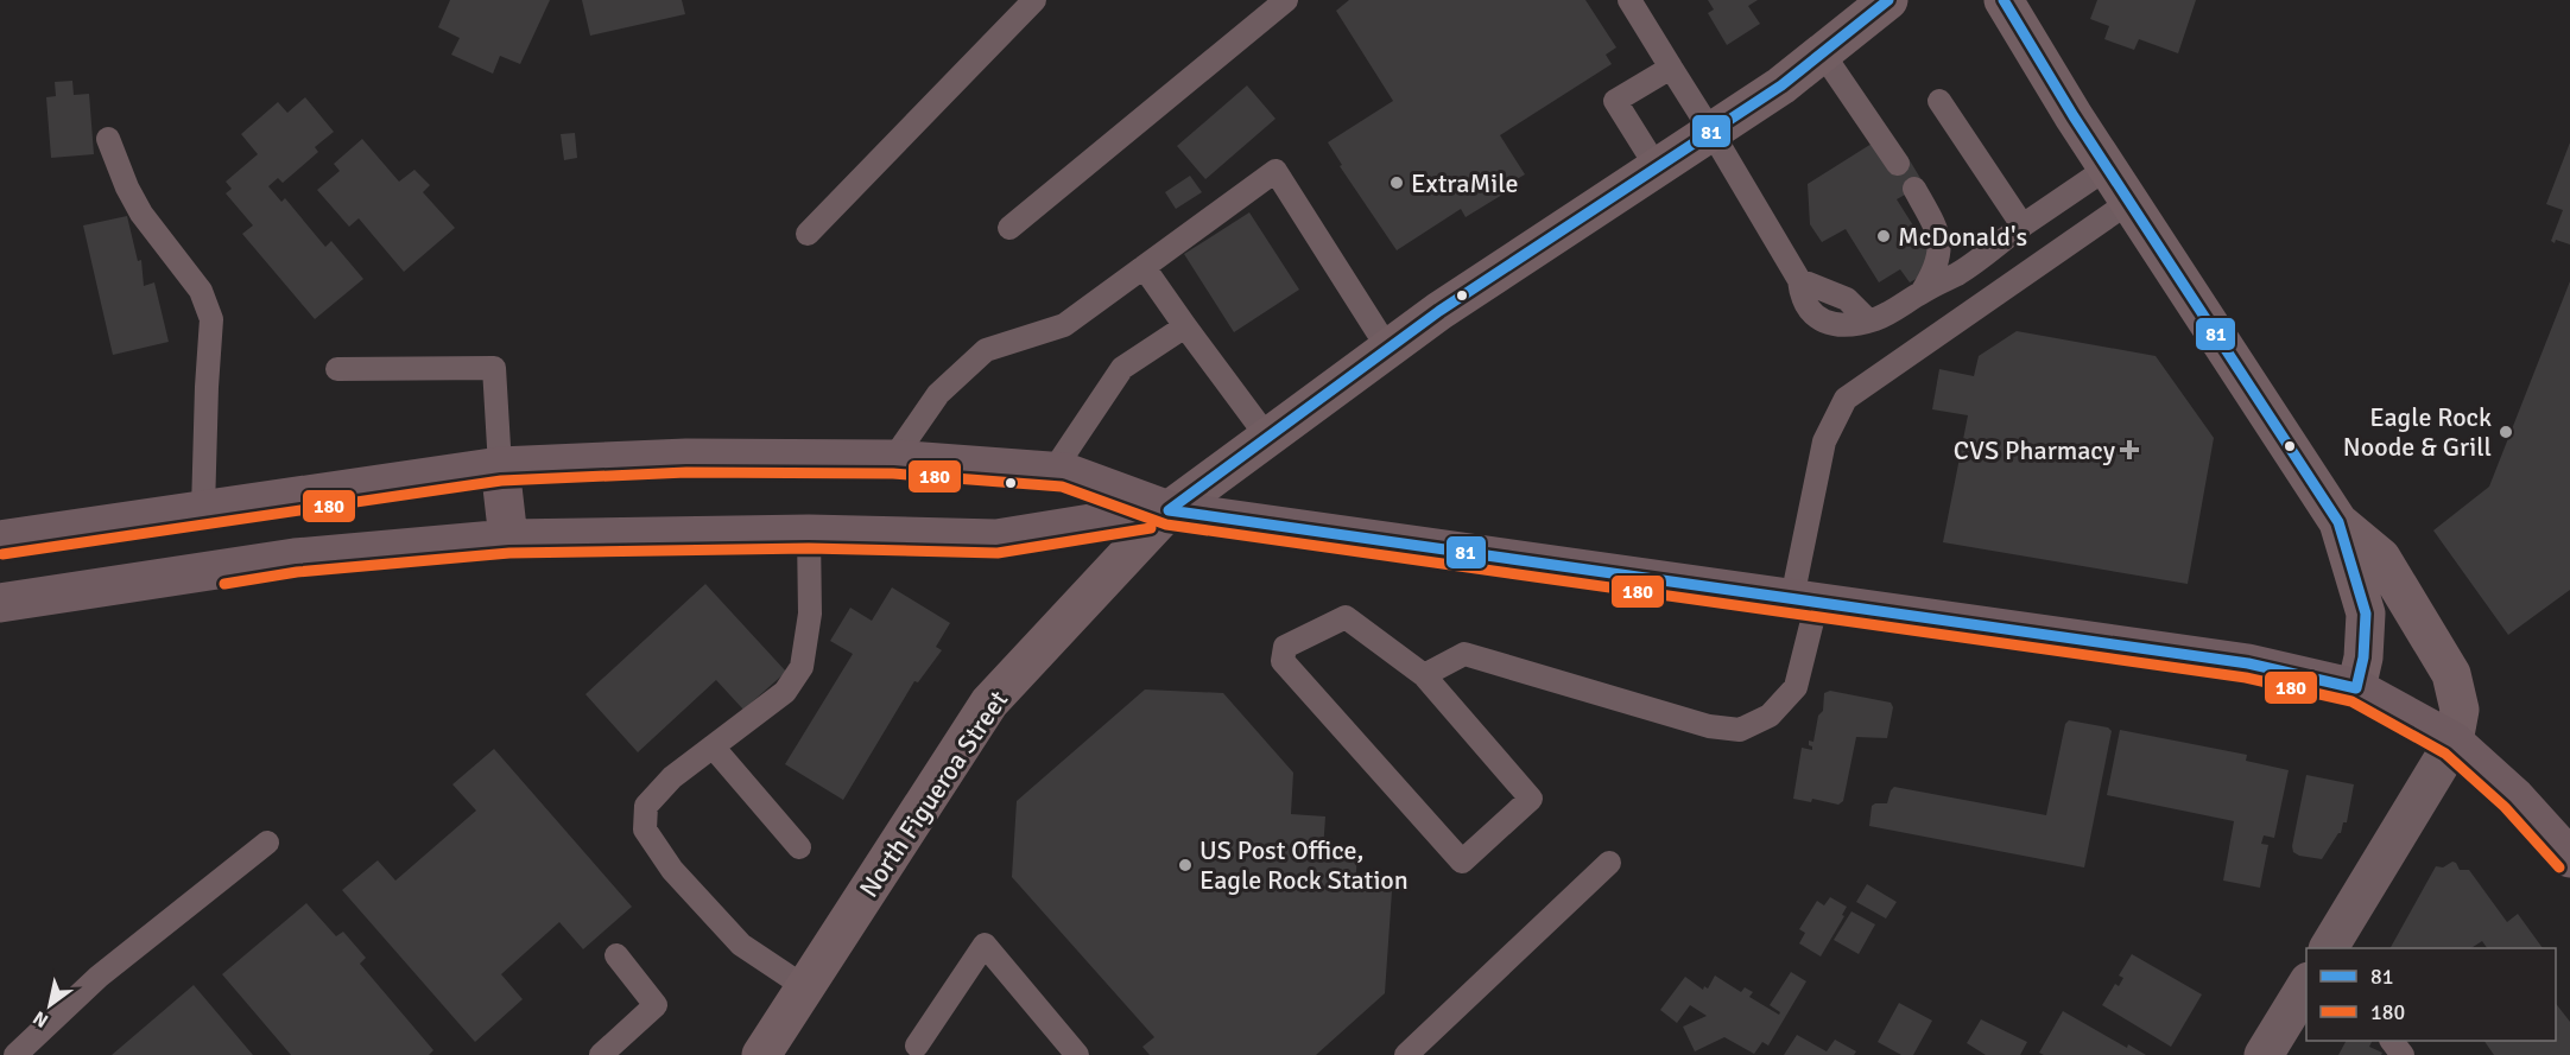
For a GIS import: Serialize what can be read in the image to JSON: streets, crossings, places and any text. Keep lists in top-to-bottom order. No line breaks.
{"streets":{"main road":["North Figueroa Street"]},"places":{"other":["ExtraMile","McDonald's","Eagle Rock Noode & Grill","US Post Office, Eagle Rock Station"],"health":["CVS Pharmacy"]},"lines":["transit line 81","transit line 180"],"legend":["81","180"],"north":"bottom left"}
